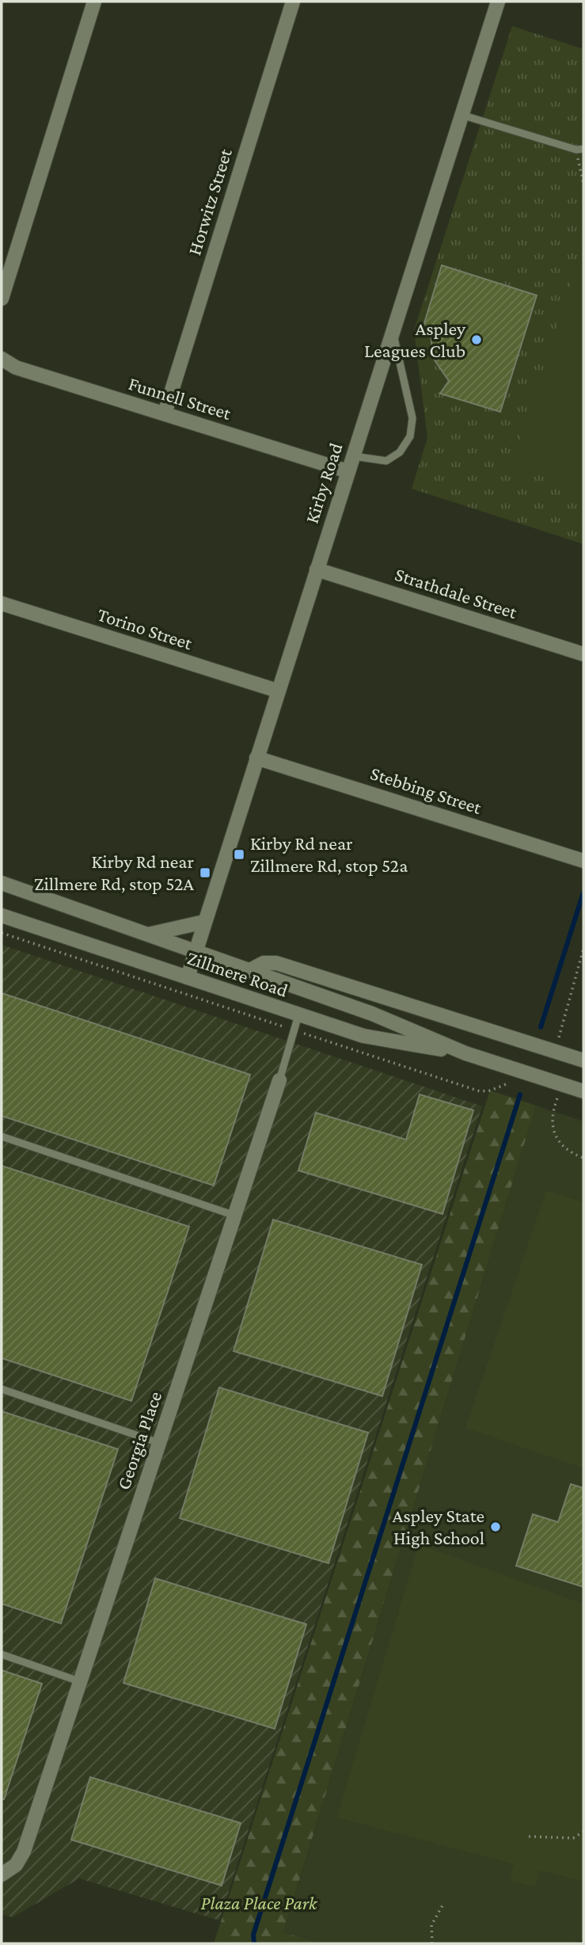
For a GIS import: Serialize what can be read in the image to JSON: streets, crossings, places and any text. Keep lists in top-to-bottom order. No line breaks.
{"streets":{"street":["Horwitz Street","Funnell Street","Kirby Road","Strathdale Street","Torino Street","Stebbing Street","Zillmere Road","Georgia Place"]},"crossings":[["Horwitz Street","Funnell Street"],["Funnell Street","Kirby Road"],["Kirby Road","Strathdale Street"],["Kirby Road","Torino Street"],["Kirby Road","Stebbing Street"],["Kirby Road","Zillmere Road"],["Zillmere Road","Georgia Place"]],"parks":["Plaza Place Park"],"places":{"other":["Aspley Leagues Club","Aspley State High School"],"transit":["Kirby Rd near Zillmere Rd, stop 52a","Kirby Rd near Zillmere Rd, stop 52A"]}}
